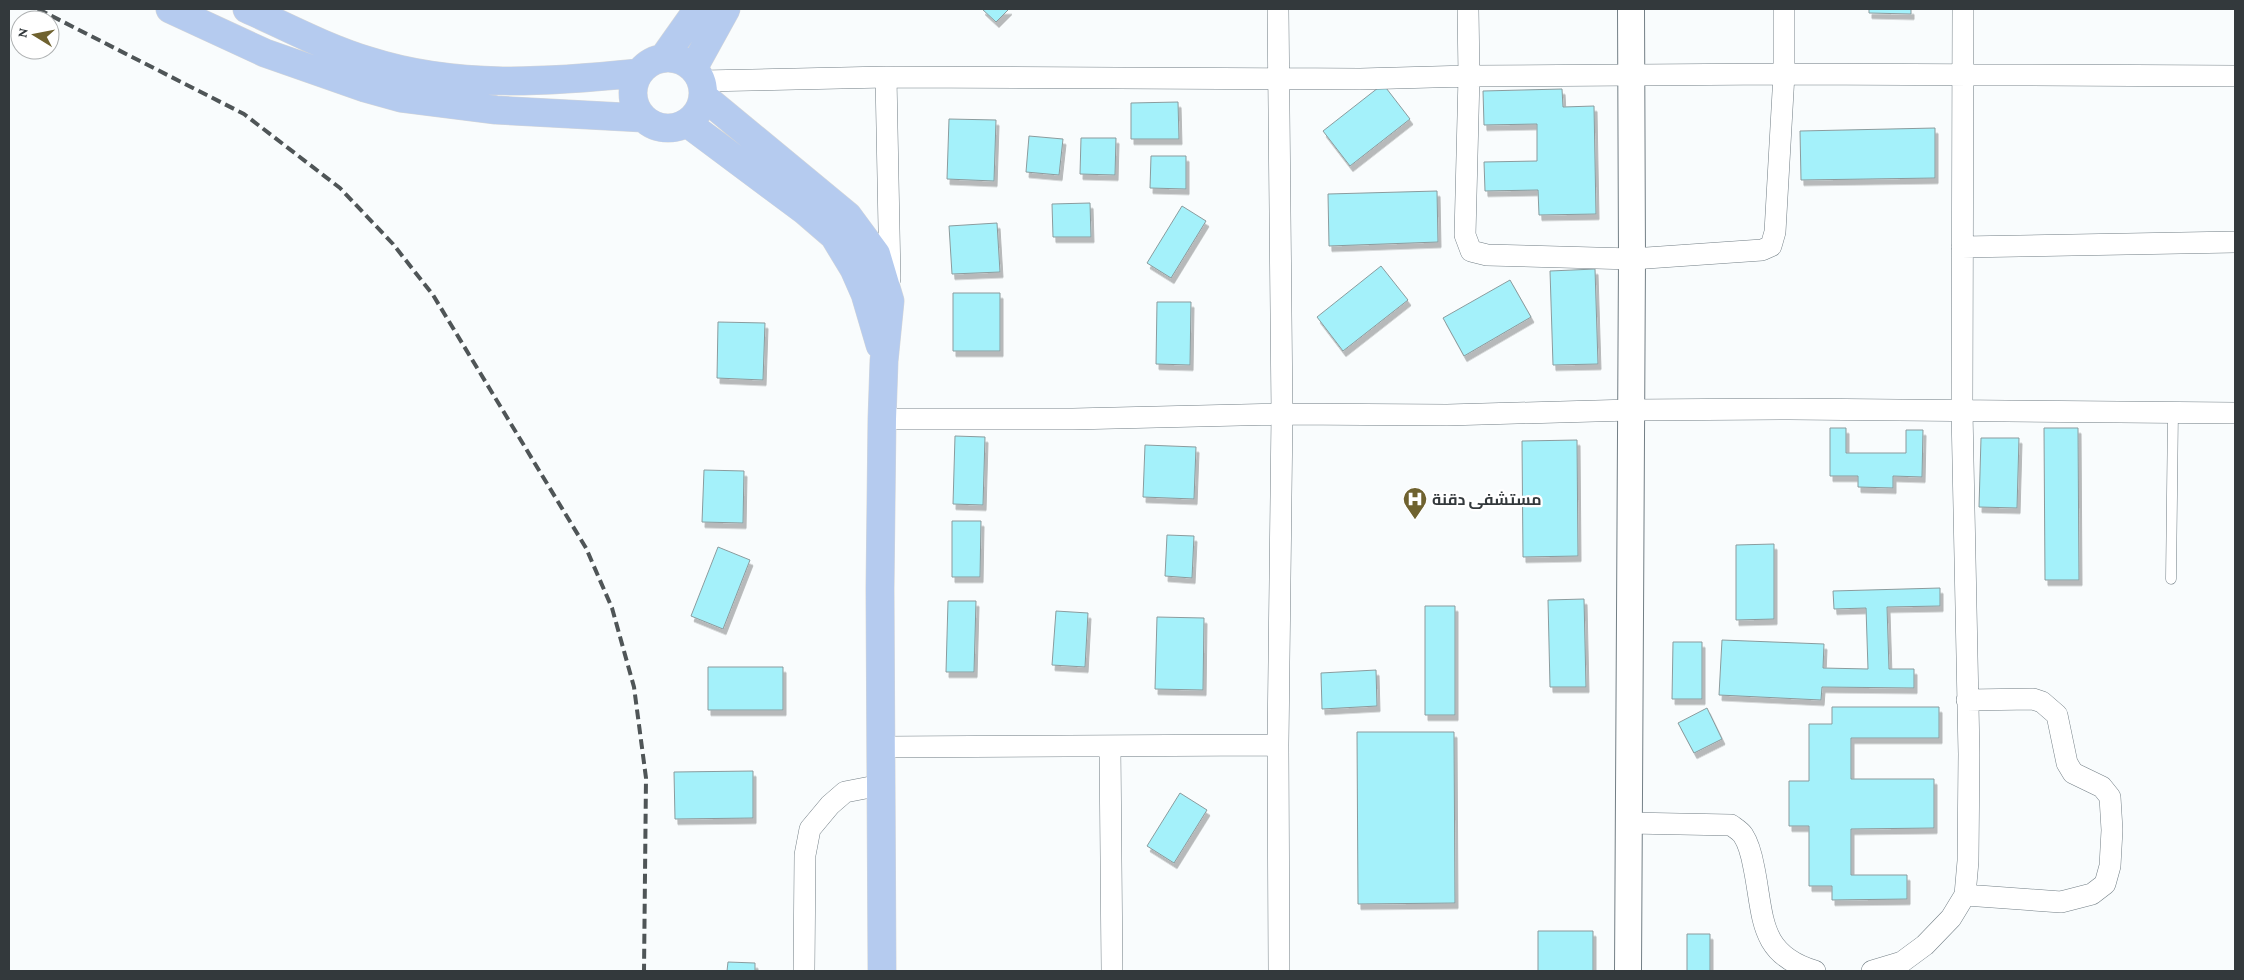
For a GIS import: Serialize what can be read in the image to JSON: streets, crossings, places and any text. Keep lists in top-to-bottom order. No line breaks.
{"places":{"hospital":["مستشفى دقنة"]},"north":"left"}
